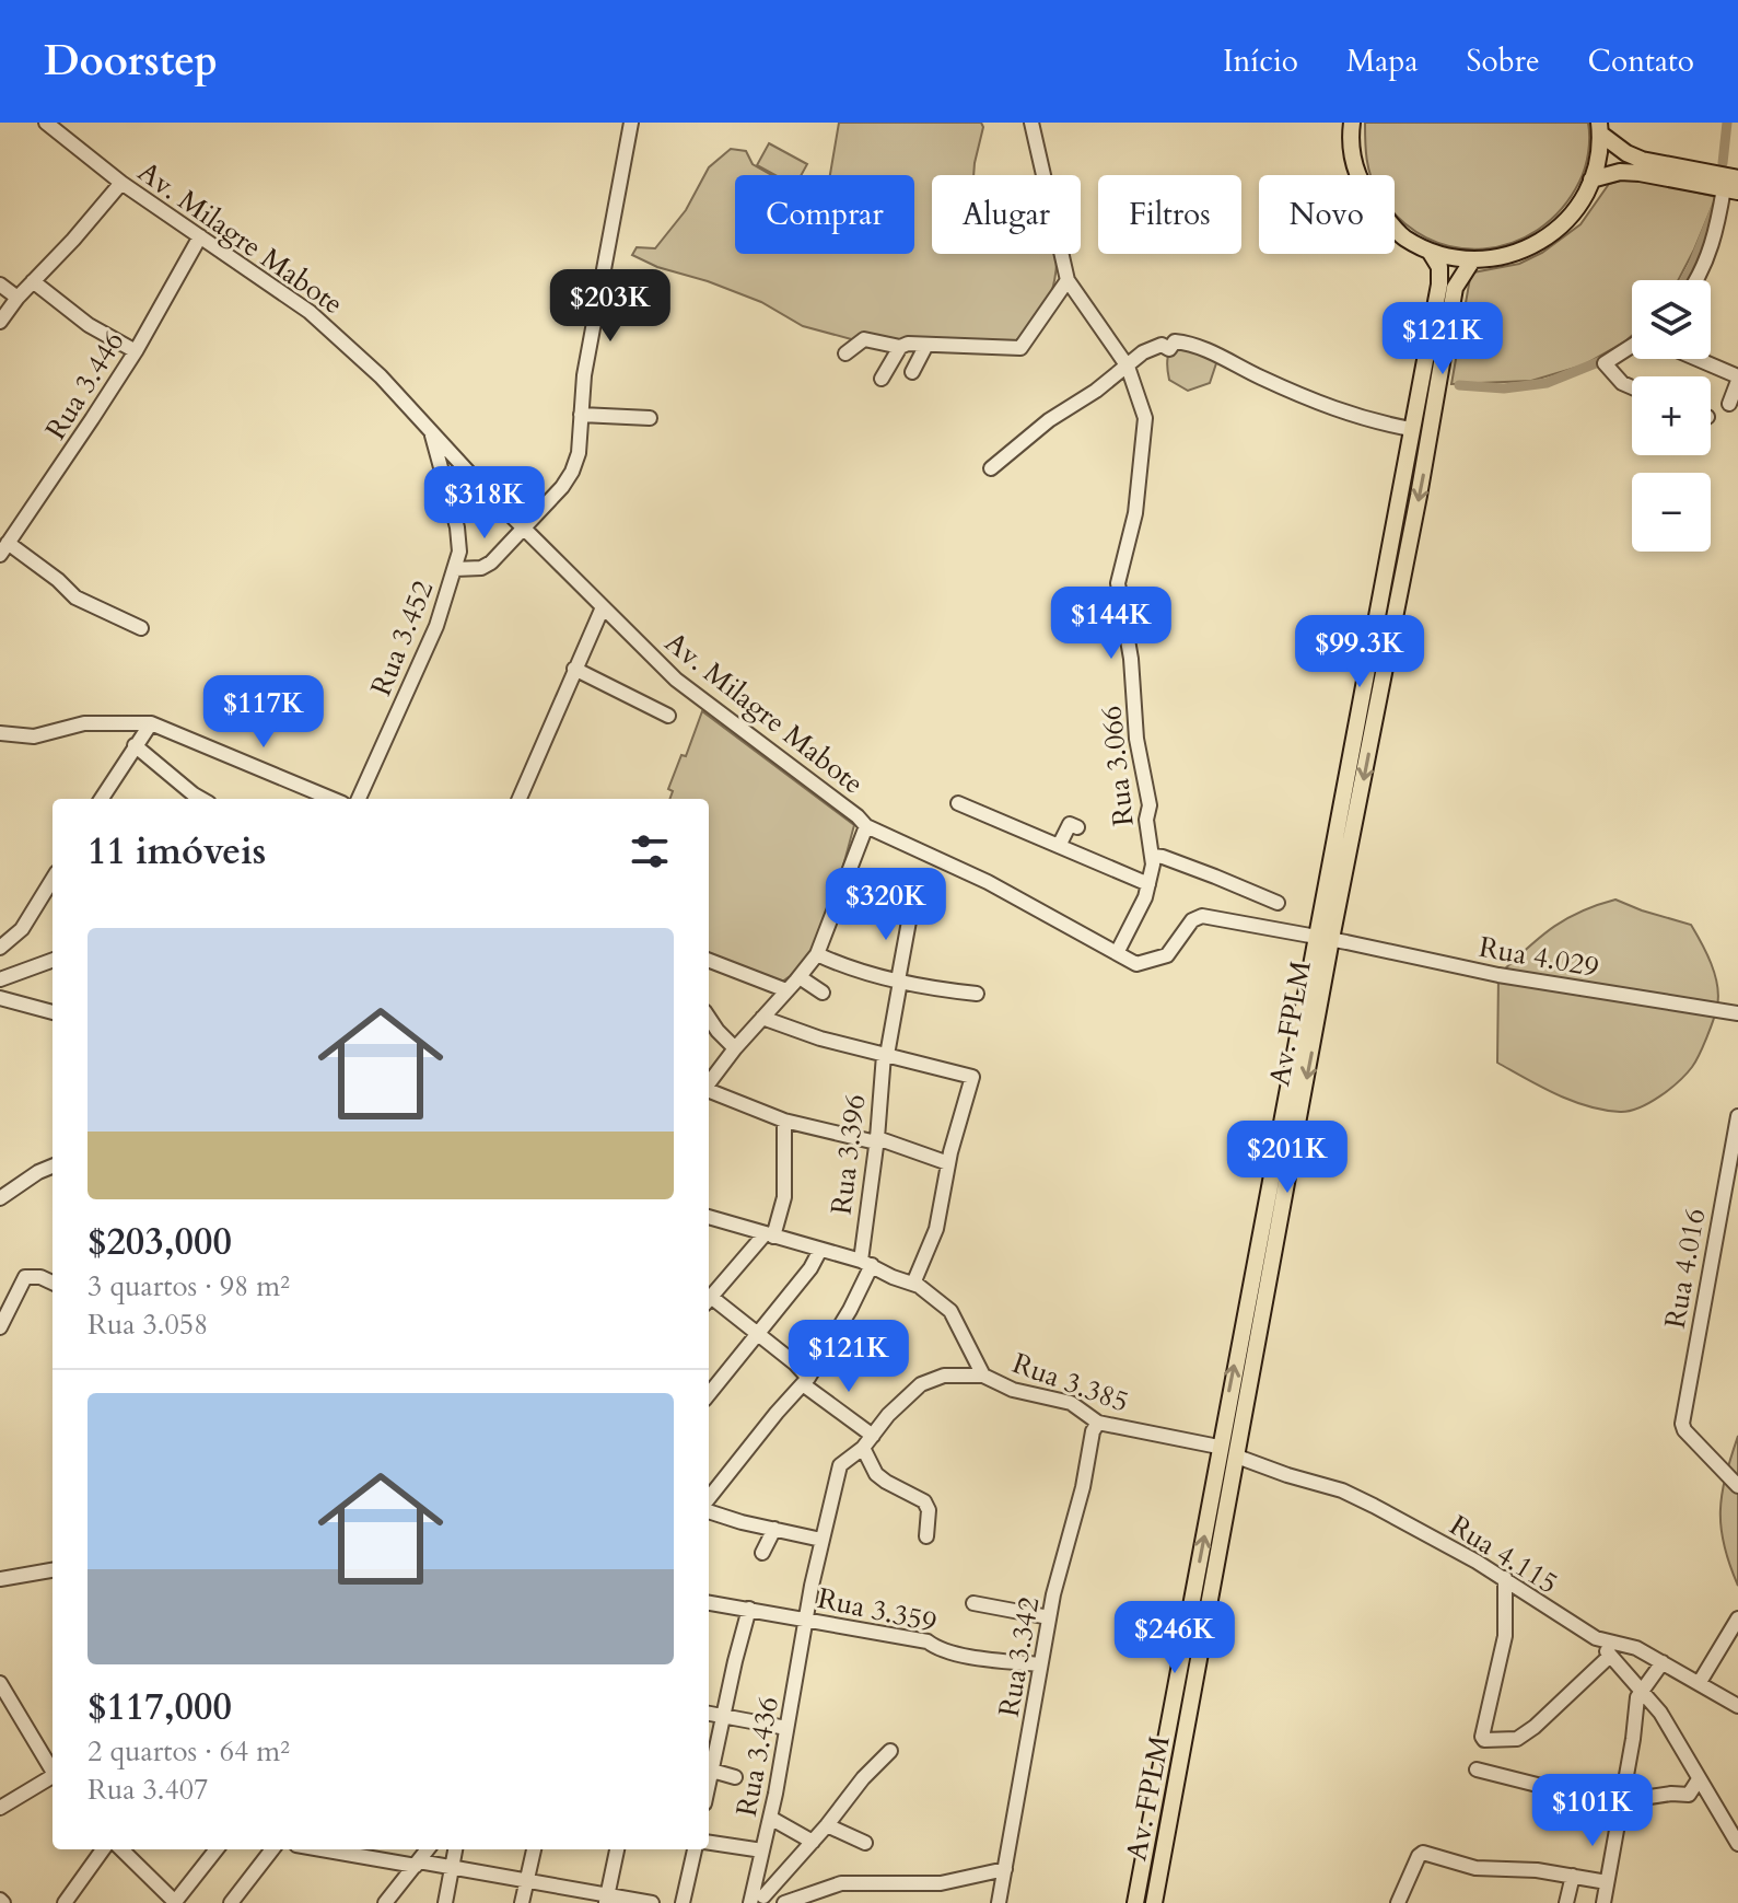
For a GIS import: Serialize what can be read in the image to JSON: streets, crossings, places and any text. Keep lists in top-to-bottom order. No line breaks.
{"streets":{"main road":["Av. FPLM"],"street":["Av. Milagre Mabote","Rua 3.446","Rua 3.452","Rua 3.066","Rua 4.029","Rua 3.396","Rua 4.016","Rua 3.385","Rua 4.115","Rua 3.359","Rua 3.342","Rua 3.436"]},"crossings":[["Av. Milagre Mabote","Rua 3.446"],["Av. Milagre Mabote","Rua 3.452"],["Av. Milagre Mabote","Rua 3.066"],["Av. Milagre Mabote","Rua 4.029"],["Av. Milagre Mabote","Av. FPLM"],["Rua 4.029","Av. FPLM"],["Av. FPLM","Rua 3.385"],["Av. FPLM","Rua 4.115"],["Rua 3.396","Rua 3.385"],["Rua 3.385","Rua 3.342"],["Rua 3.385","Rua 3.436"],["Rua 3.359","Rua 3.342"],["Rua 3.359","Rua 3.436"]],"page":{"header":"Doorstep","nav":["Início","Mapa","Sobre","Contato"],"chip":["Comprar","Alugar","Filtros","Novo"],"price":["$203K","$121K","$318K","$144K","$99.3K","$117K","$320K","$201K","$121K","$246K","$101K"],"map_buttons":["+","−"],"heading":"11 imóveis","list":[{"name":"$203,000","note":"3 quartos · 98 m² · Rua 3.058"},{"name":"$117,000","note":"2 quartos · 64 m² · Rua 3.407"}]}}
